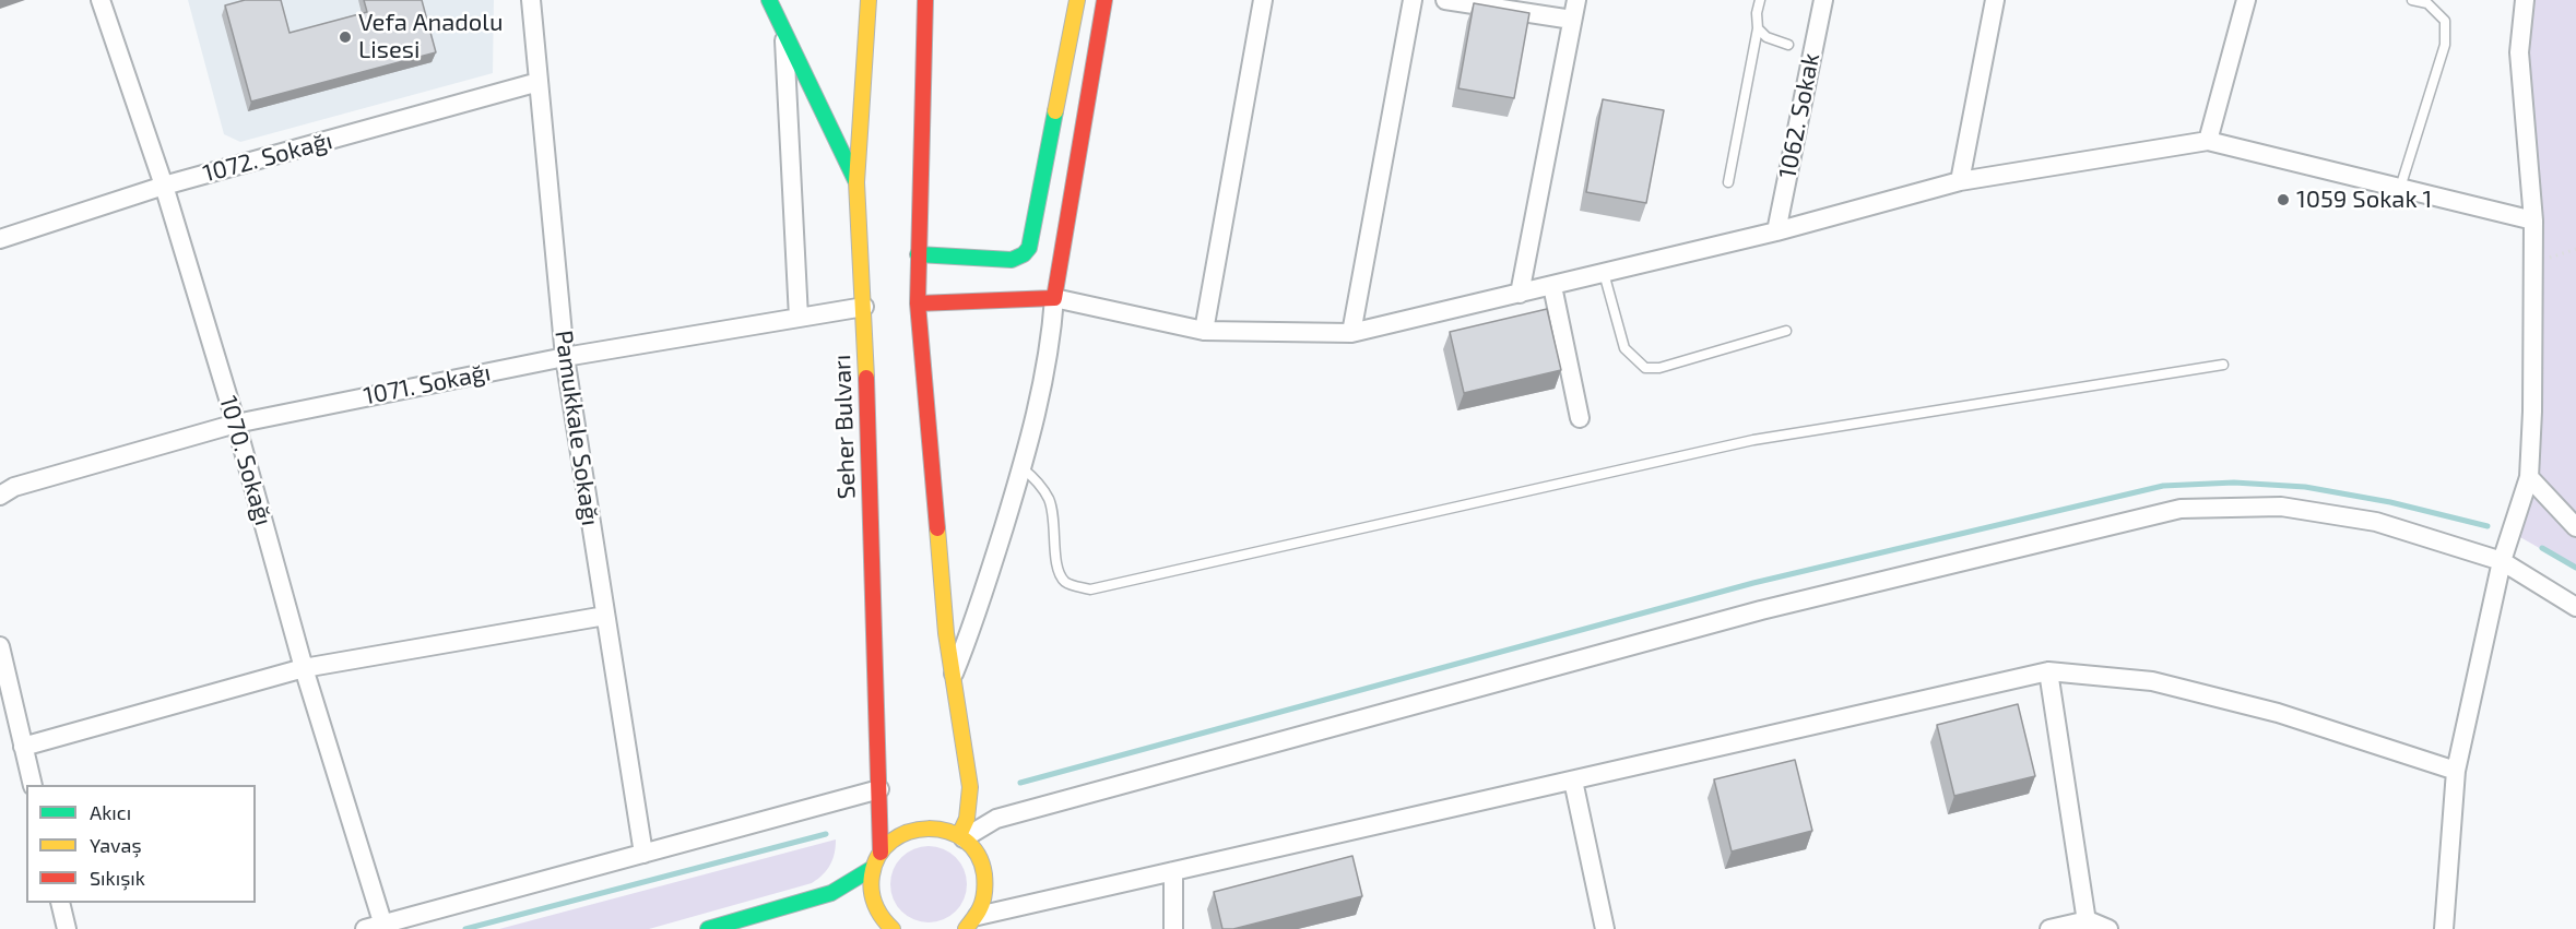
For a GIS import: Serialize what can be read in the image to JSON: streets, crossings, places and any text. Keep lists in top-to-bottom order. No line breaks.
{"streets":{"main road":["Seher Bulvarı"],"street":["1062. Sokak","1072. Sokağı","1071. Sokağı","Pamukkale Sokağı","1070. Sokağı"]},"crossings":[["1072. Sokağı","Pamukkale Sokağı"],["1072. Sokağı","1070. Sokağı"],["1071. Sokağı","Seher Bulvarı"],["1071. Sokağı","Pamukkale Sokağı"],["1071. Sokağı","1070. Sokağı"]],"places":["Vefa Anadolu Lisesi","1059 Sokak 1"],"legend":["Akıcı","Yavaş","Sıkışık"]}
